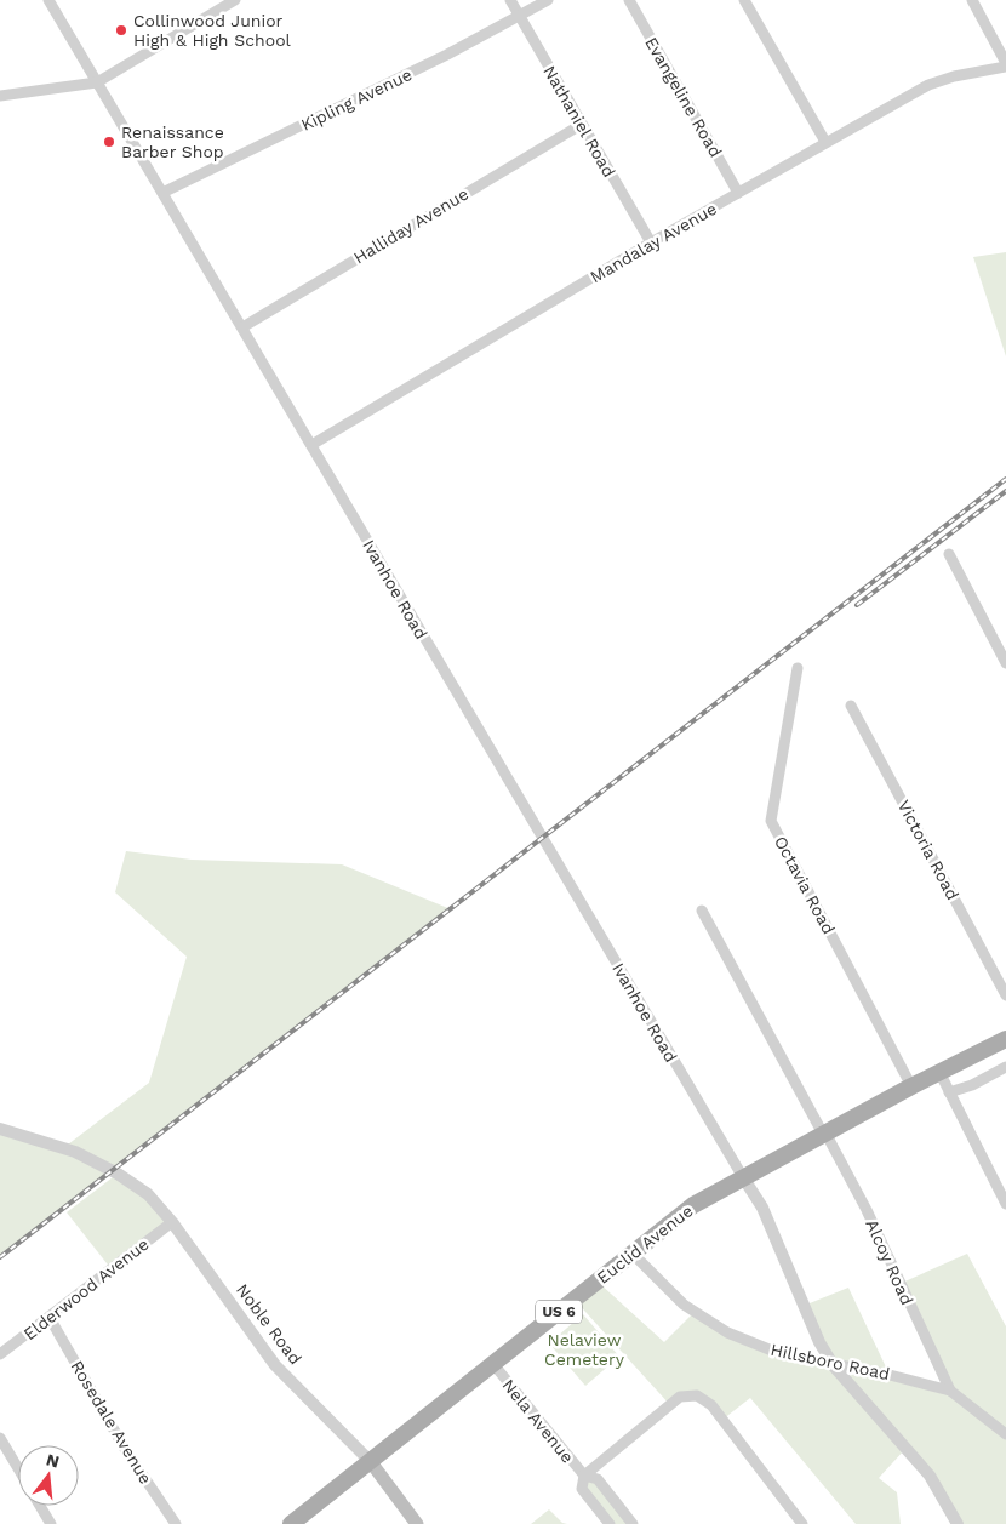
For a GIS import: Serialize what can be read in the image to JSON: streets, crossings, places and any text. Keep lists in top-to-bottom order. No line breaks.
{"streets":{"main road":["Euclid Avenue","US 6","Noble Road"],"street":["Evangeline Road","Kipling Avenue","Nathaniel Road","Halliday Avenue","Mandalay Avenue","Ivanhoe Road","Victoria Road","Octavia Road","Alcoy Road","Elderwood Avenue","Hillsboro Road","Nela Avenue","Rosedale Avenue"]},"crossings":[["Evangeline Road","Mandalay Avenue"],["Kipling Avenue","Nathaniel Road"],["Kipling Avenue","Ivanhoe Road"],["Nathaniel Road","Halliday Avenue"],["Nathaniel Road","Mandalay Avenue"],["Halliday Avenue","Ivanhoe Road"],["Mandalay Avenue","Ivanhoe Road"],["Ivanhoe Road","Euclid Avenue"],["Octavia Road","Euclid Avenue"],["Euclid Avenue","Alcoy Road"],["Euclid Avenue","Noble Road"],["Euclid Avenue","Hillsboro Road"],["Euclid Avenue","Nela Avenue"],["Alcoy Road","Hillsboro Road"],["Elderwood Avenue","Noble Road"],["Elderwood Avenue","Rosedale Avenue"]],"parks":["Nelaview Cemetery"],"places":["Collinwood Junior High & High School","Renaissance Barber Shop"],"north":"top"}
